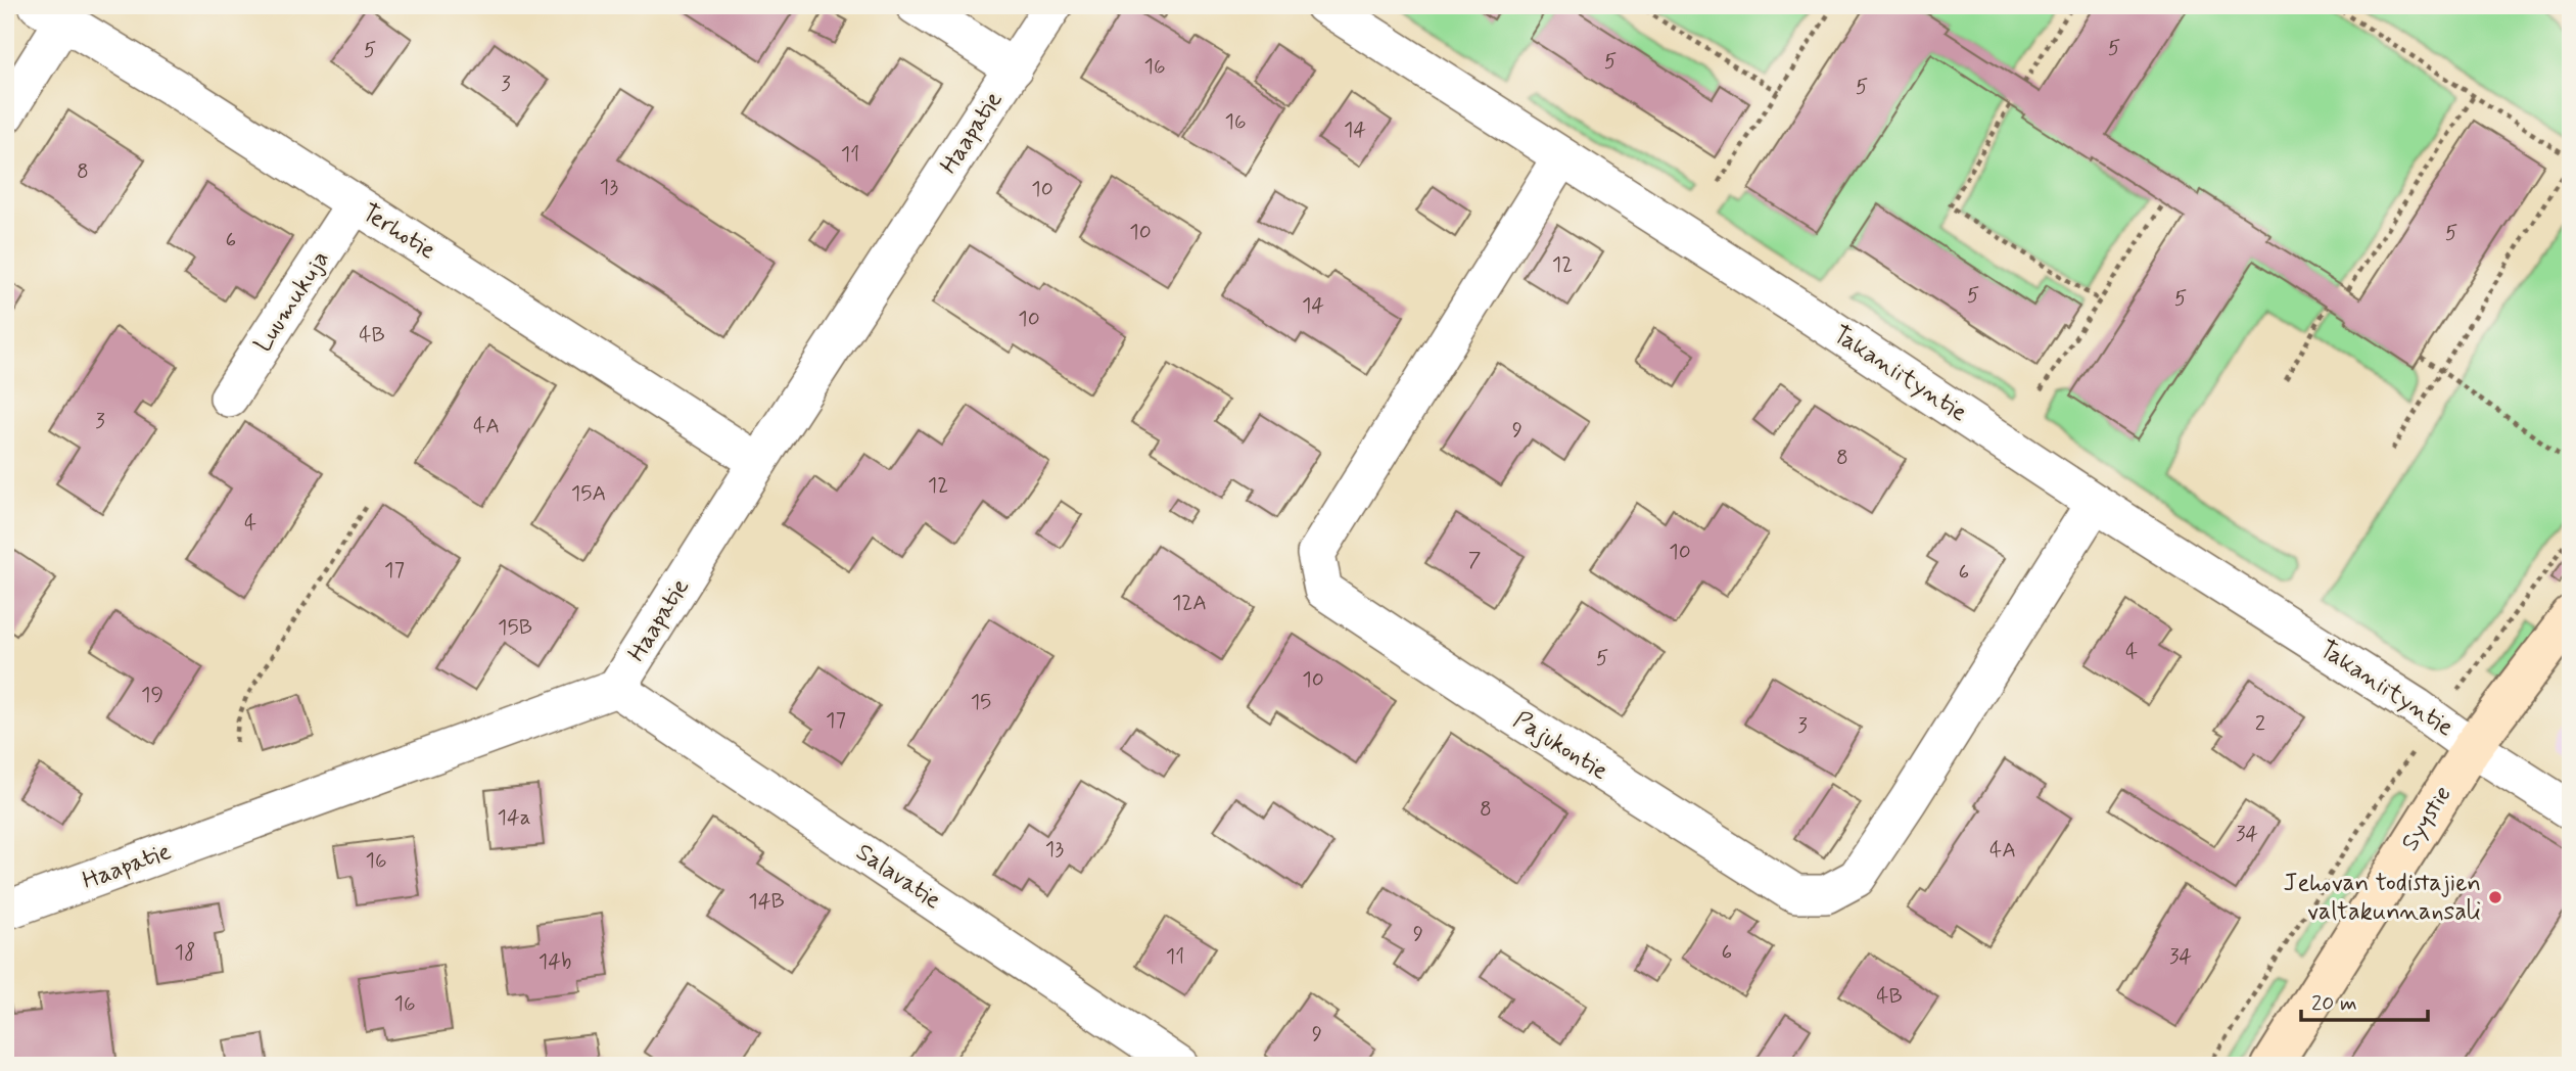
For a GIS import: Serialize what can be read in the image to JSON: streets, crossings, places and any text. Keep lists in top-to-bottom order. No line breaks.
{"streets":{"street":["Haapatie","Terhotie","Luumukuja","Takaniityntie","Pajukontie","Syystie","Salavatie"]},"crossings":[["Haapatie","Terhotie"],["Haapatie","Salavatie"],["Terhotie","Luumukuja"],["Takaniityntie","Pajukontie"],["Takaniityntie","Syystie"]],"places":["Jehovan todistajien valtakunnansali"],"house_numbers":["5","5","5","16","3","5","16","14","11","8","13","10","10","5","6","12","5","5","14","10","4B","3","4A","9","8","12","15A","4","10","7","17","6","12A","15B","4","5","10","19","15","17","2","3","8","14a","34","13","4A","16","14B","9","18","6","11","34","14b","4B","16","9"],"scale_bar":"20 m"}
